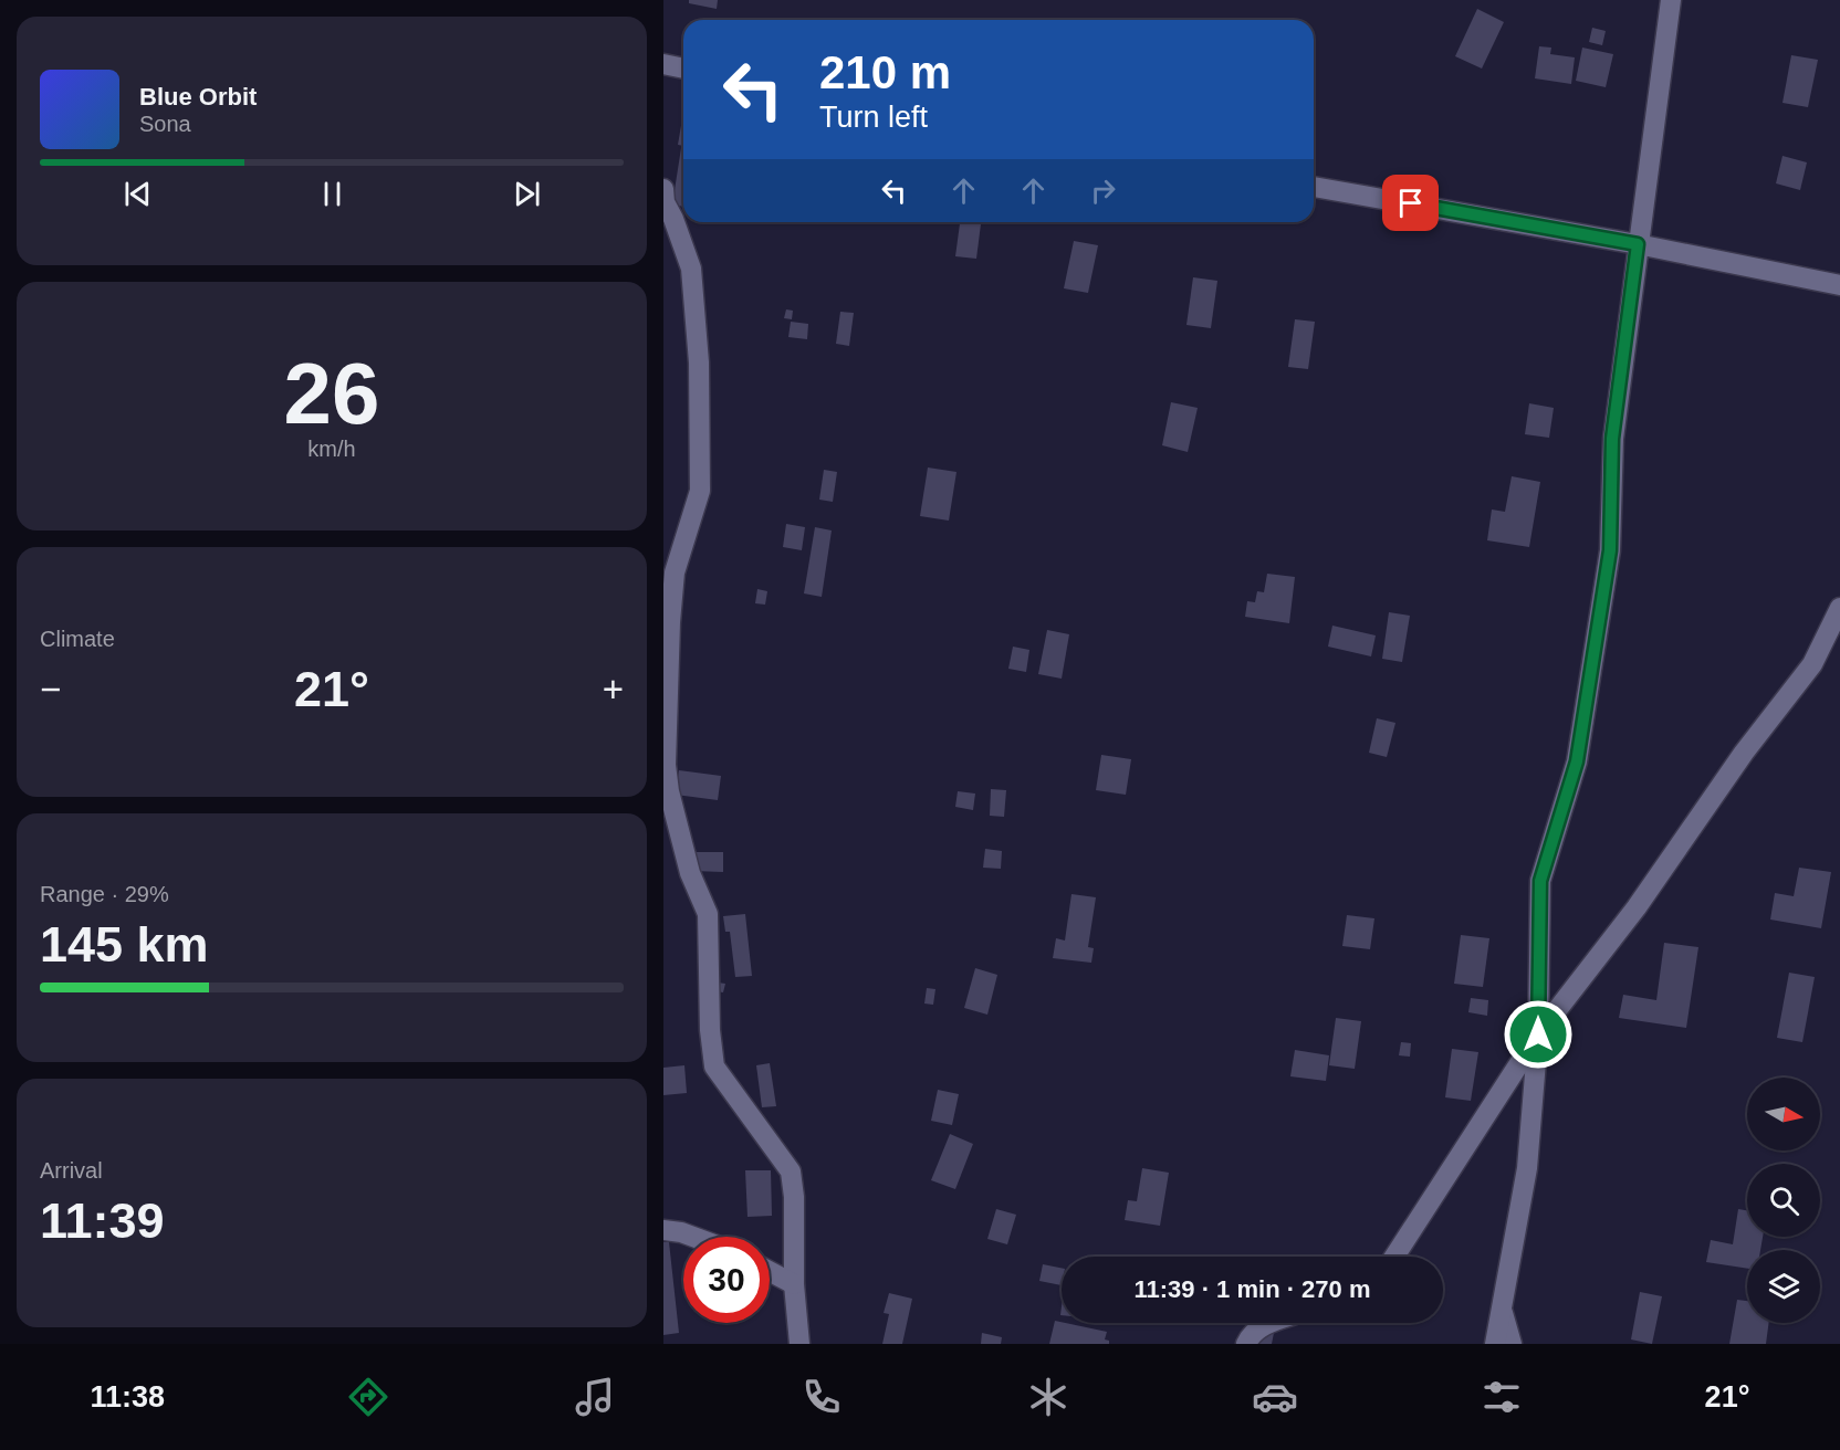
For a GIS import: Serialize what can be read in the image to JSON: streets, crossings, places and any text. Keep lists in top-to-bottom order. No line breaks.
{"north":"right","page":{"turn":["210 m","Turn left"],"song":["Blue Orbit","Sona"],"tile":[["26","km/h"],"Climate",["Range · 29%","145 km"],["Arrival","11:39"]],"heat":["−","21°","+"],"limit":"30","trip":"11:39 · 1 min · 270 m","tabs":["11:38","21°"]}}
